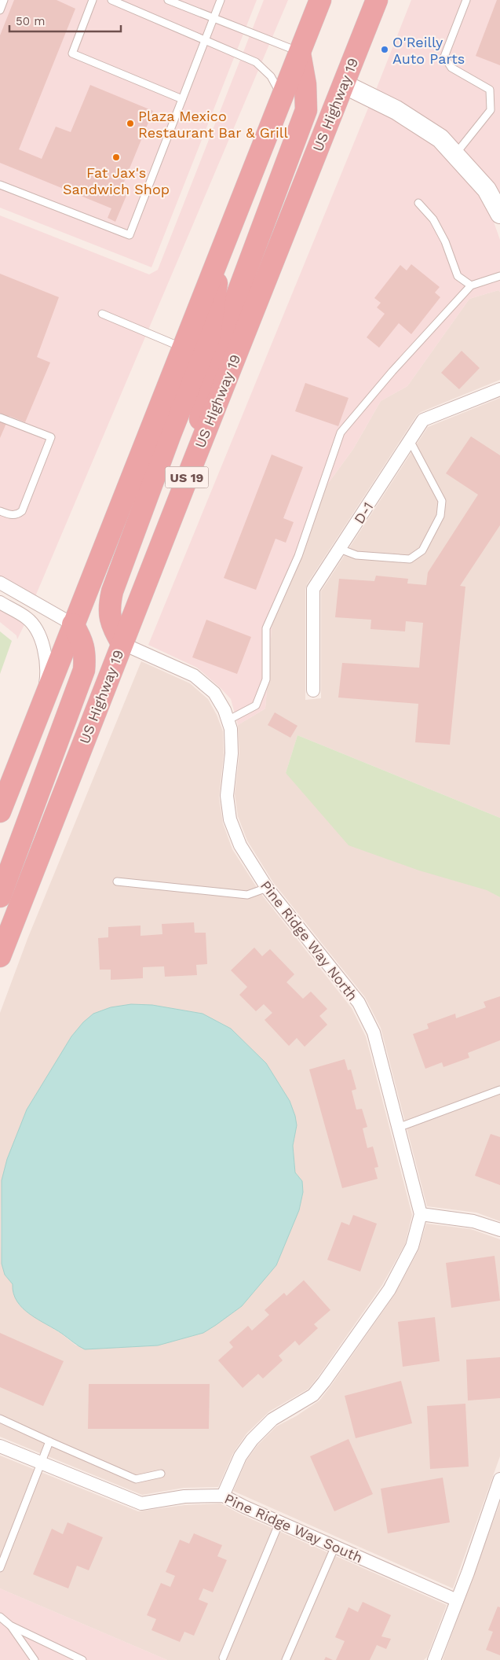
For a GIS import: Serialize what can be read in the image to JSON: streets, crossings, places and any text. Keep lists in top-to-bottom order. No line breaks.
{"streets":{"highway":["US Highway 19","US 19"],"street":["D-1","Pine Ridge Way North","Pine Ridge Way South"]},"crossings":[["US Highway 19","Pine Ridge Way North"]],"places":["O'Reilly Auto Parts","Plaza Mexico Restaurant Bar & Grill","Fat Jax's Sandwich Shop"],"scale_bar":"50 m"}
